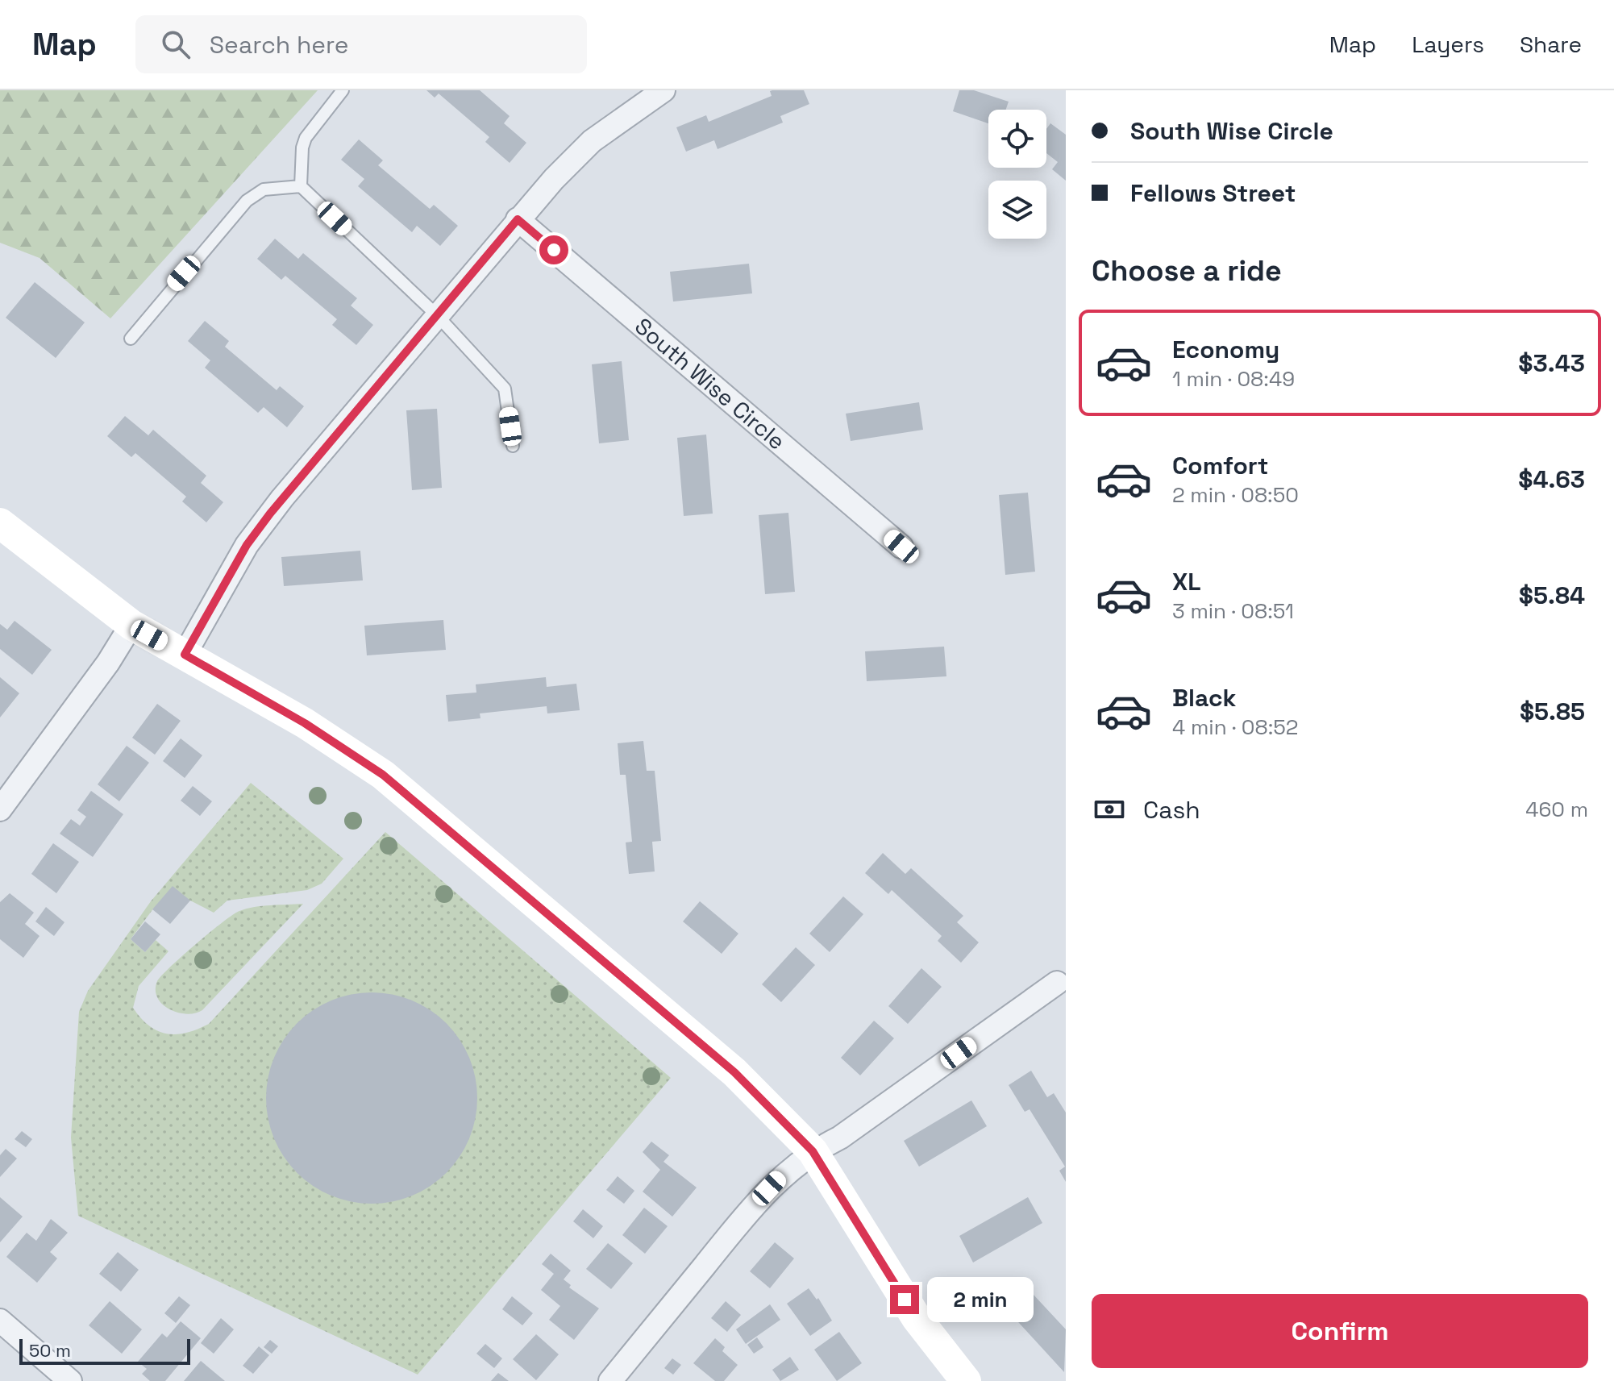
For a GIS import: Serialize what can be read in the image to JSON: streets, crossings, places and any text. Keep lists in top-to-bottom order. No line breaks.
{"streets":{"street":["South Wise Circle"]},"scale_bar":"50 m","page":{"header":"Map","search":"Search here","nav":["Map","Layers","Share"],"banner":["South Wise Circle","Fellows Street"],"heading":"Choose a ride","list":[{"name":"Economy","note":"1 min · 08:49","value":"$3.43"},{"name":"Comfort","note":"2 min · 08:50","value":"$4.63"},{"name":"XL","note":"3 min · 08:51","value":"$5.84"},{"name":"Black","note":"4 min · 08:52","value":"$5.85"}],"pay":["Cash","460 m"],"bubble":"2 min","buttons":"Confirm","scale":"50 m"}}
